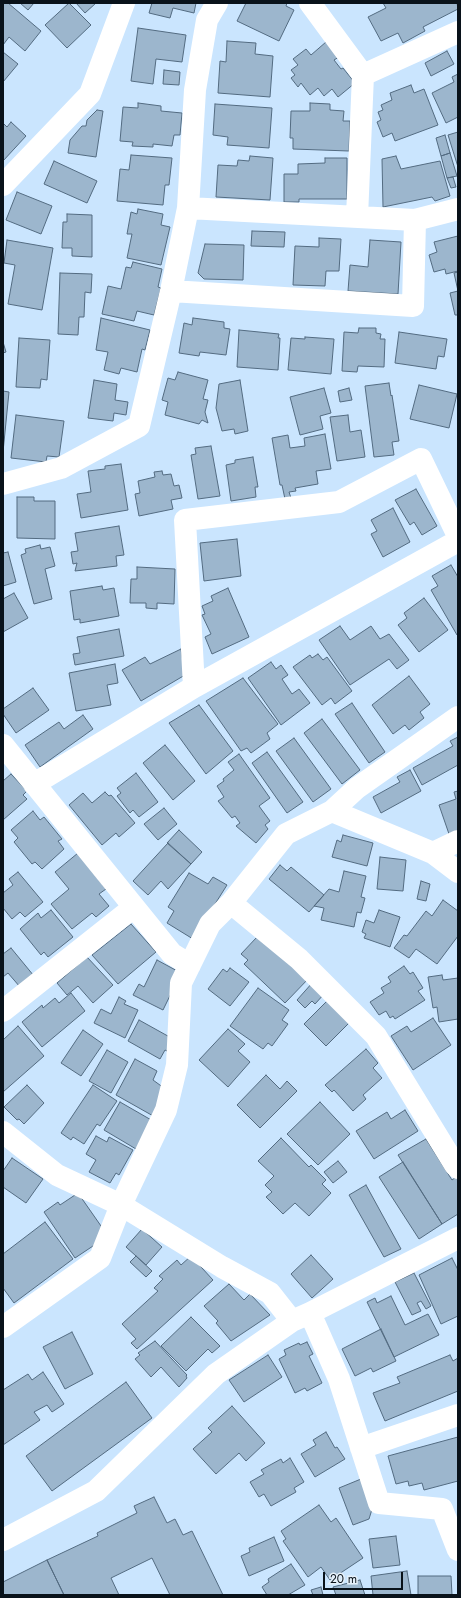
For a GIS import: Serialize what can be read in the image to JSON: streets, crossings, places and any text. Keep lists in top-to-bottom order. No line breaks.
{"scale_bar":"20 m"}
